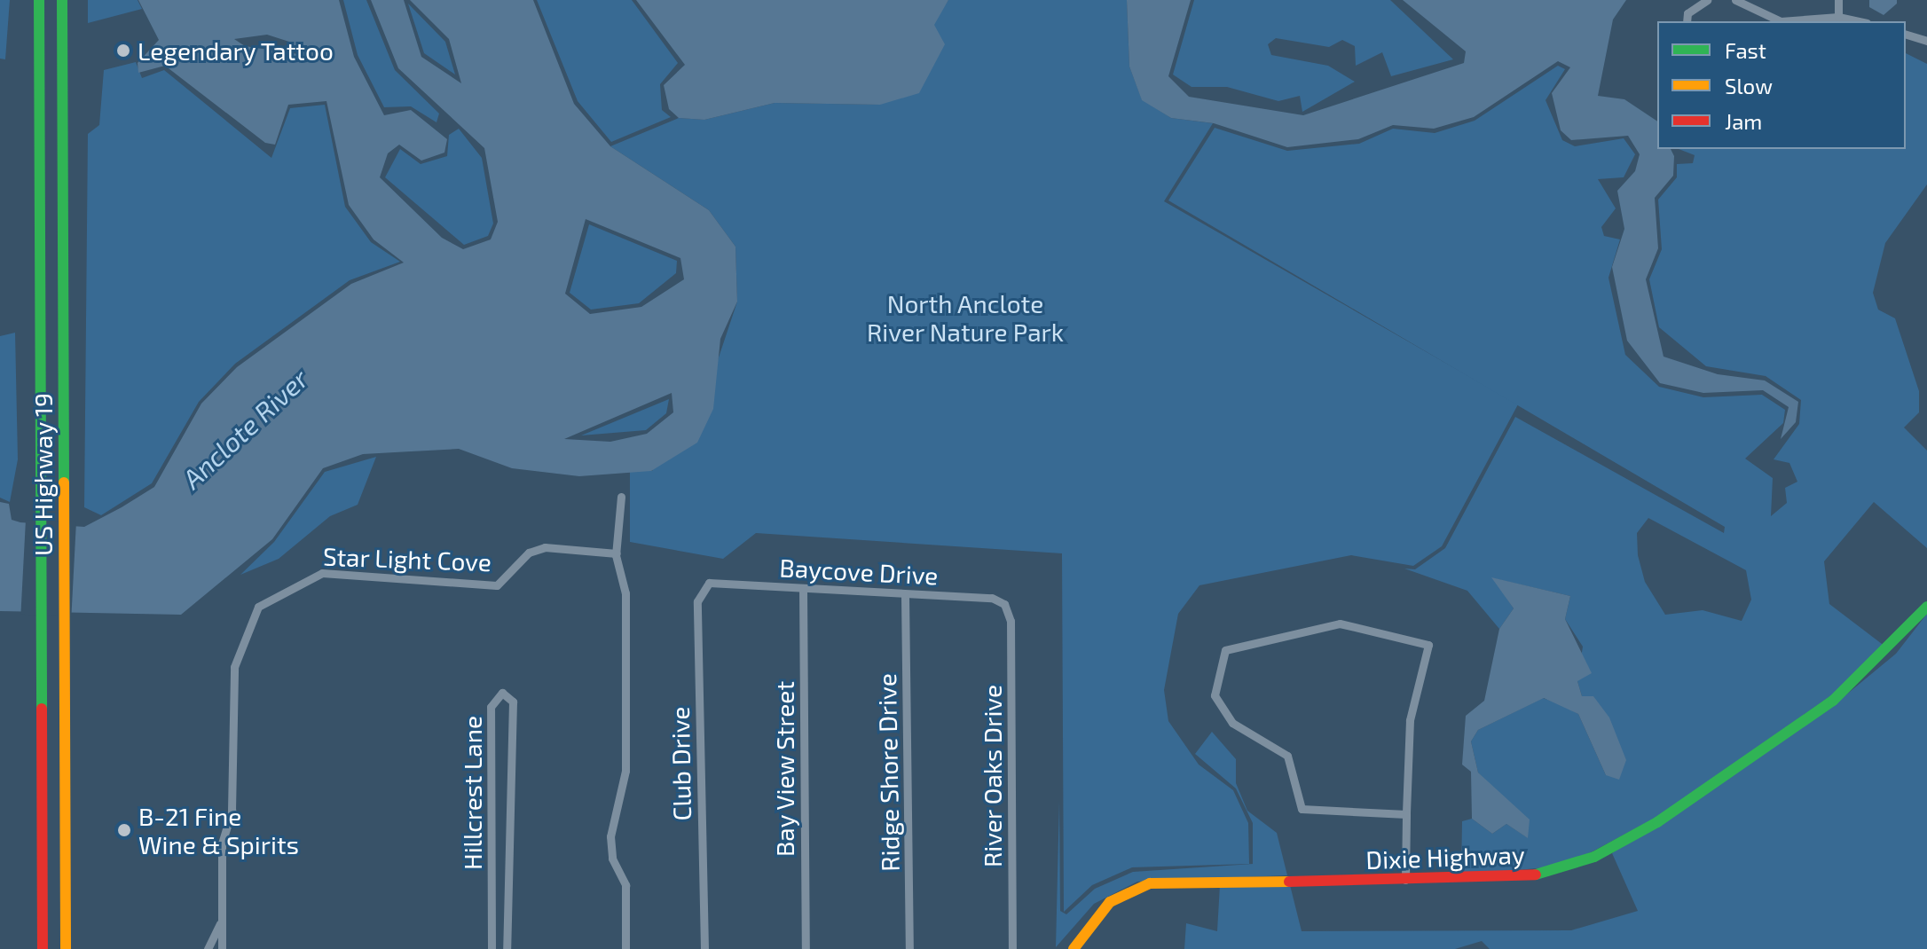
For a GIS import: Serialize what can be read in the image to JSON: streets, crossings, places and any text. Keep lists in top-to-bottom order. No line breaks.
{"streets":{"main road":["US Highway 19","Dixie Highway"],"street":["Star Light Cove","Baycove Drive","Club Drive","Bay View Street","Ridge Shore Drive","River Oaks Drive","Hillcrest Lane"]},"crossings":[["Baycove Drive","Club Drive"],["Baycove Drive","Bay View Street"],["Baycove Drive","Ridge Shore Drive"],["Baycove Drive","River Oaks Drive"]],"water":["Anclote River"],"parks":["North Anclote River Nature Park"],"places":["Legendary Tattoo","B-21 Fine Wine & Spirits"],"legend":["Fast","Slow","Jam"]}
